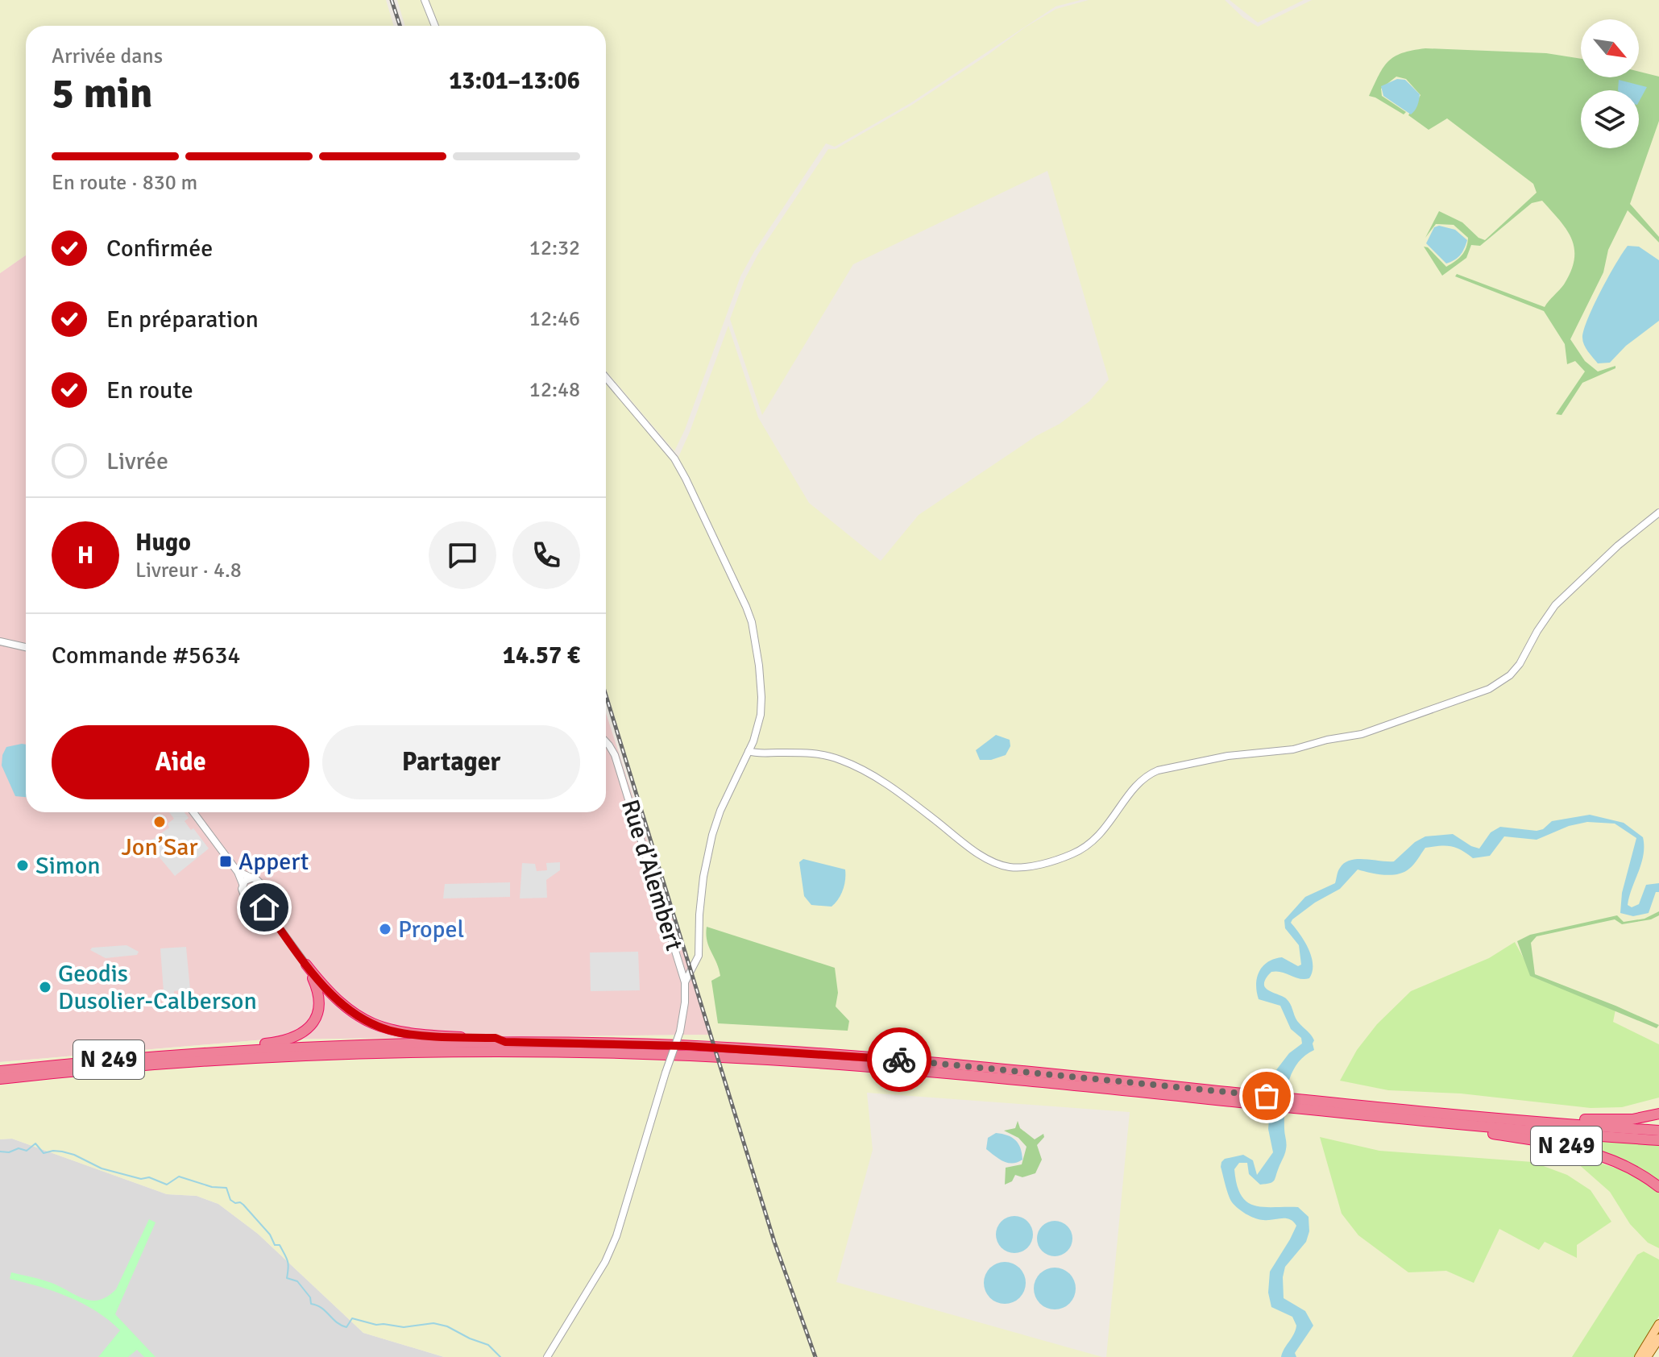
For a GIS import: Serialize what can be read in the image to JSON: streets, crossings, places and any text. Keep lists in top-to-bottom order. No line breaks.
{"streets":{"highway":["N 249"],"street":["Rue d’Alembert"]},"places":{"other":["Jon’Sar","Simon","Propel","Geodis Dusolier-Calberson"],"transit":["Appert"]},"north":"bottom right","page":{"heading":["5 min","Arrivée dans","13:01–13:06"],"panel":["Hugo","Livreur · 4.8","Commande #5634","14.57 €"],"bar":"En route · 830 m","list":[["Confirmée","12:32"],["En préparation","12:46"],["En route","12:48"],"Livrée"],"round":"H","buttons":["Aide","Partager"]}}
